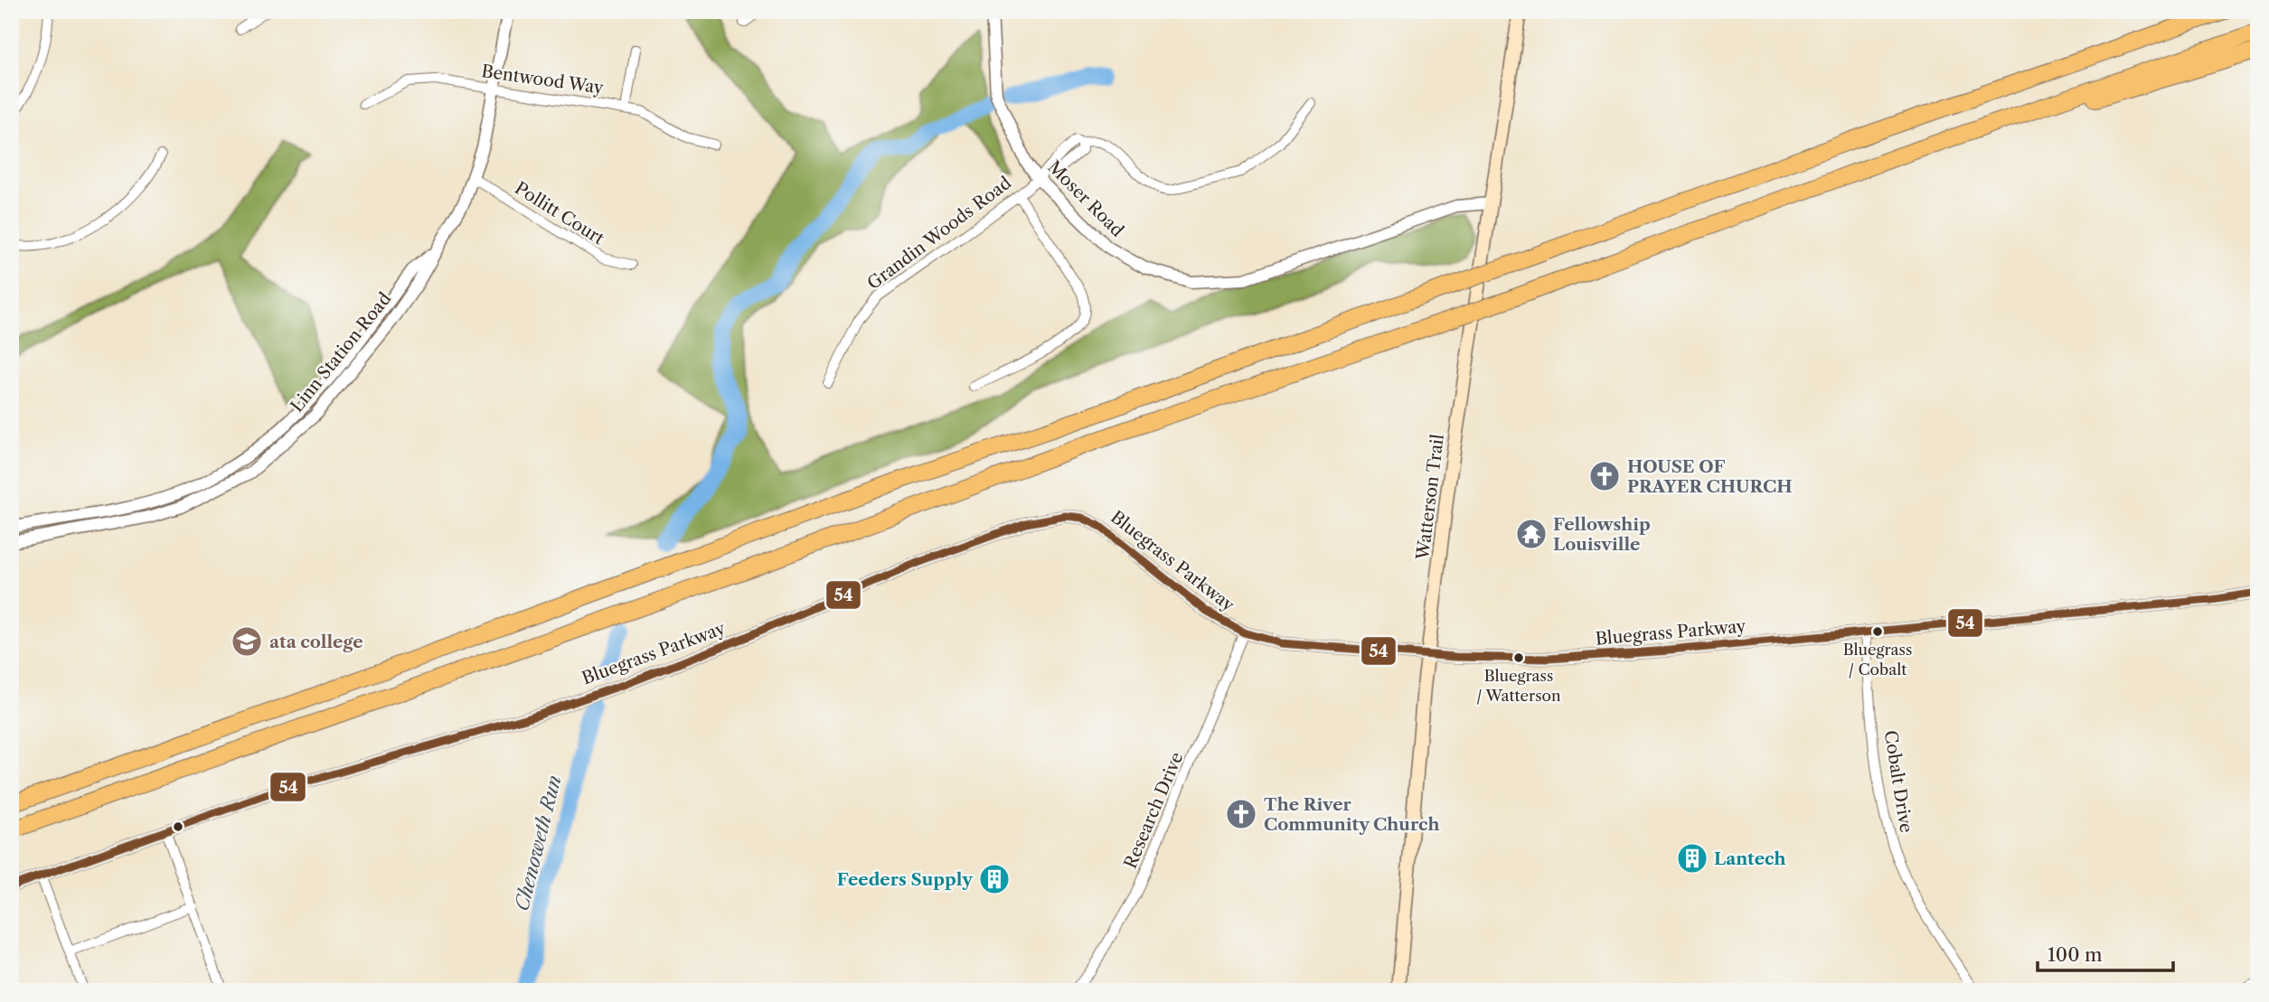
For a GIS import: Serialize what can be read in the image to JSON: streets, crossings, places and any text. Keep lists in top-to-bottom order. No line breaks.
{"streets":{"main road":["Watterson Trail"],"street":["Bentwood Way","Moser Road","Pollitt Court","Grandin Woods Road","Linn Station Road","Bluegrass Parkway","Cobalt Drive","Research Drive"]},"crossings":[["Bentwood Way","Linn Station Road"],["Moser Road","Grandin Woods Road"],["Moser Road","Watterson Trail"],["Pollitt Court","Linn Station Road"],["Watterson Trail","Bluegrass Parkway"],["Bluegrass Parkway","Cobalt Drive"],["Bluegrass Parkway","Research Drive"]],"water":["Chenoweth Run"],"places":{"church":["HOUSE OF PRAYER CHURCH","The River Community Church"],"temple":["Fellowship Louisville"],"other":["Bluegrass / Cobalt","Bluegrass / Watterson"],"school or university":["ata college"],"building":["Lantech","Feeders Supply"]},"lines":["transit line 54"],"scale_bar":"100 m"}
